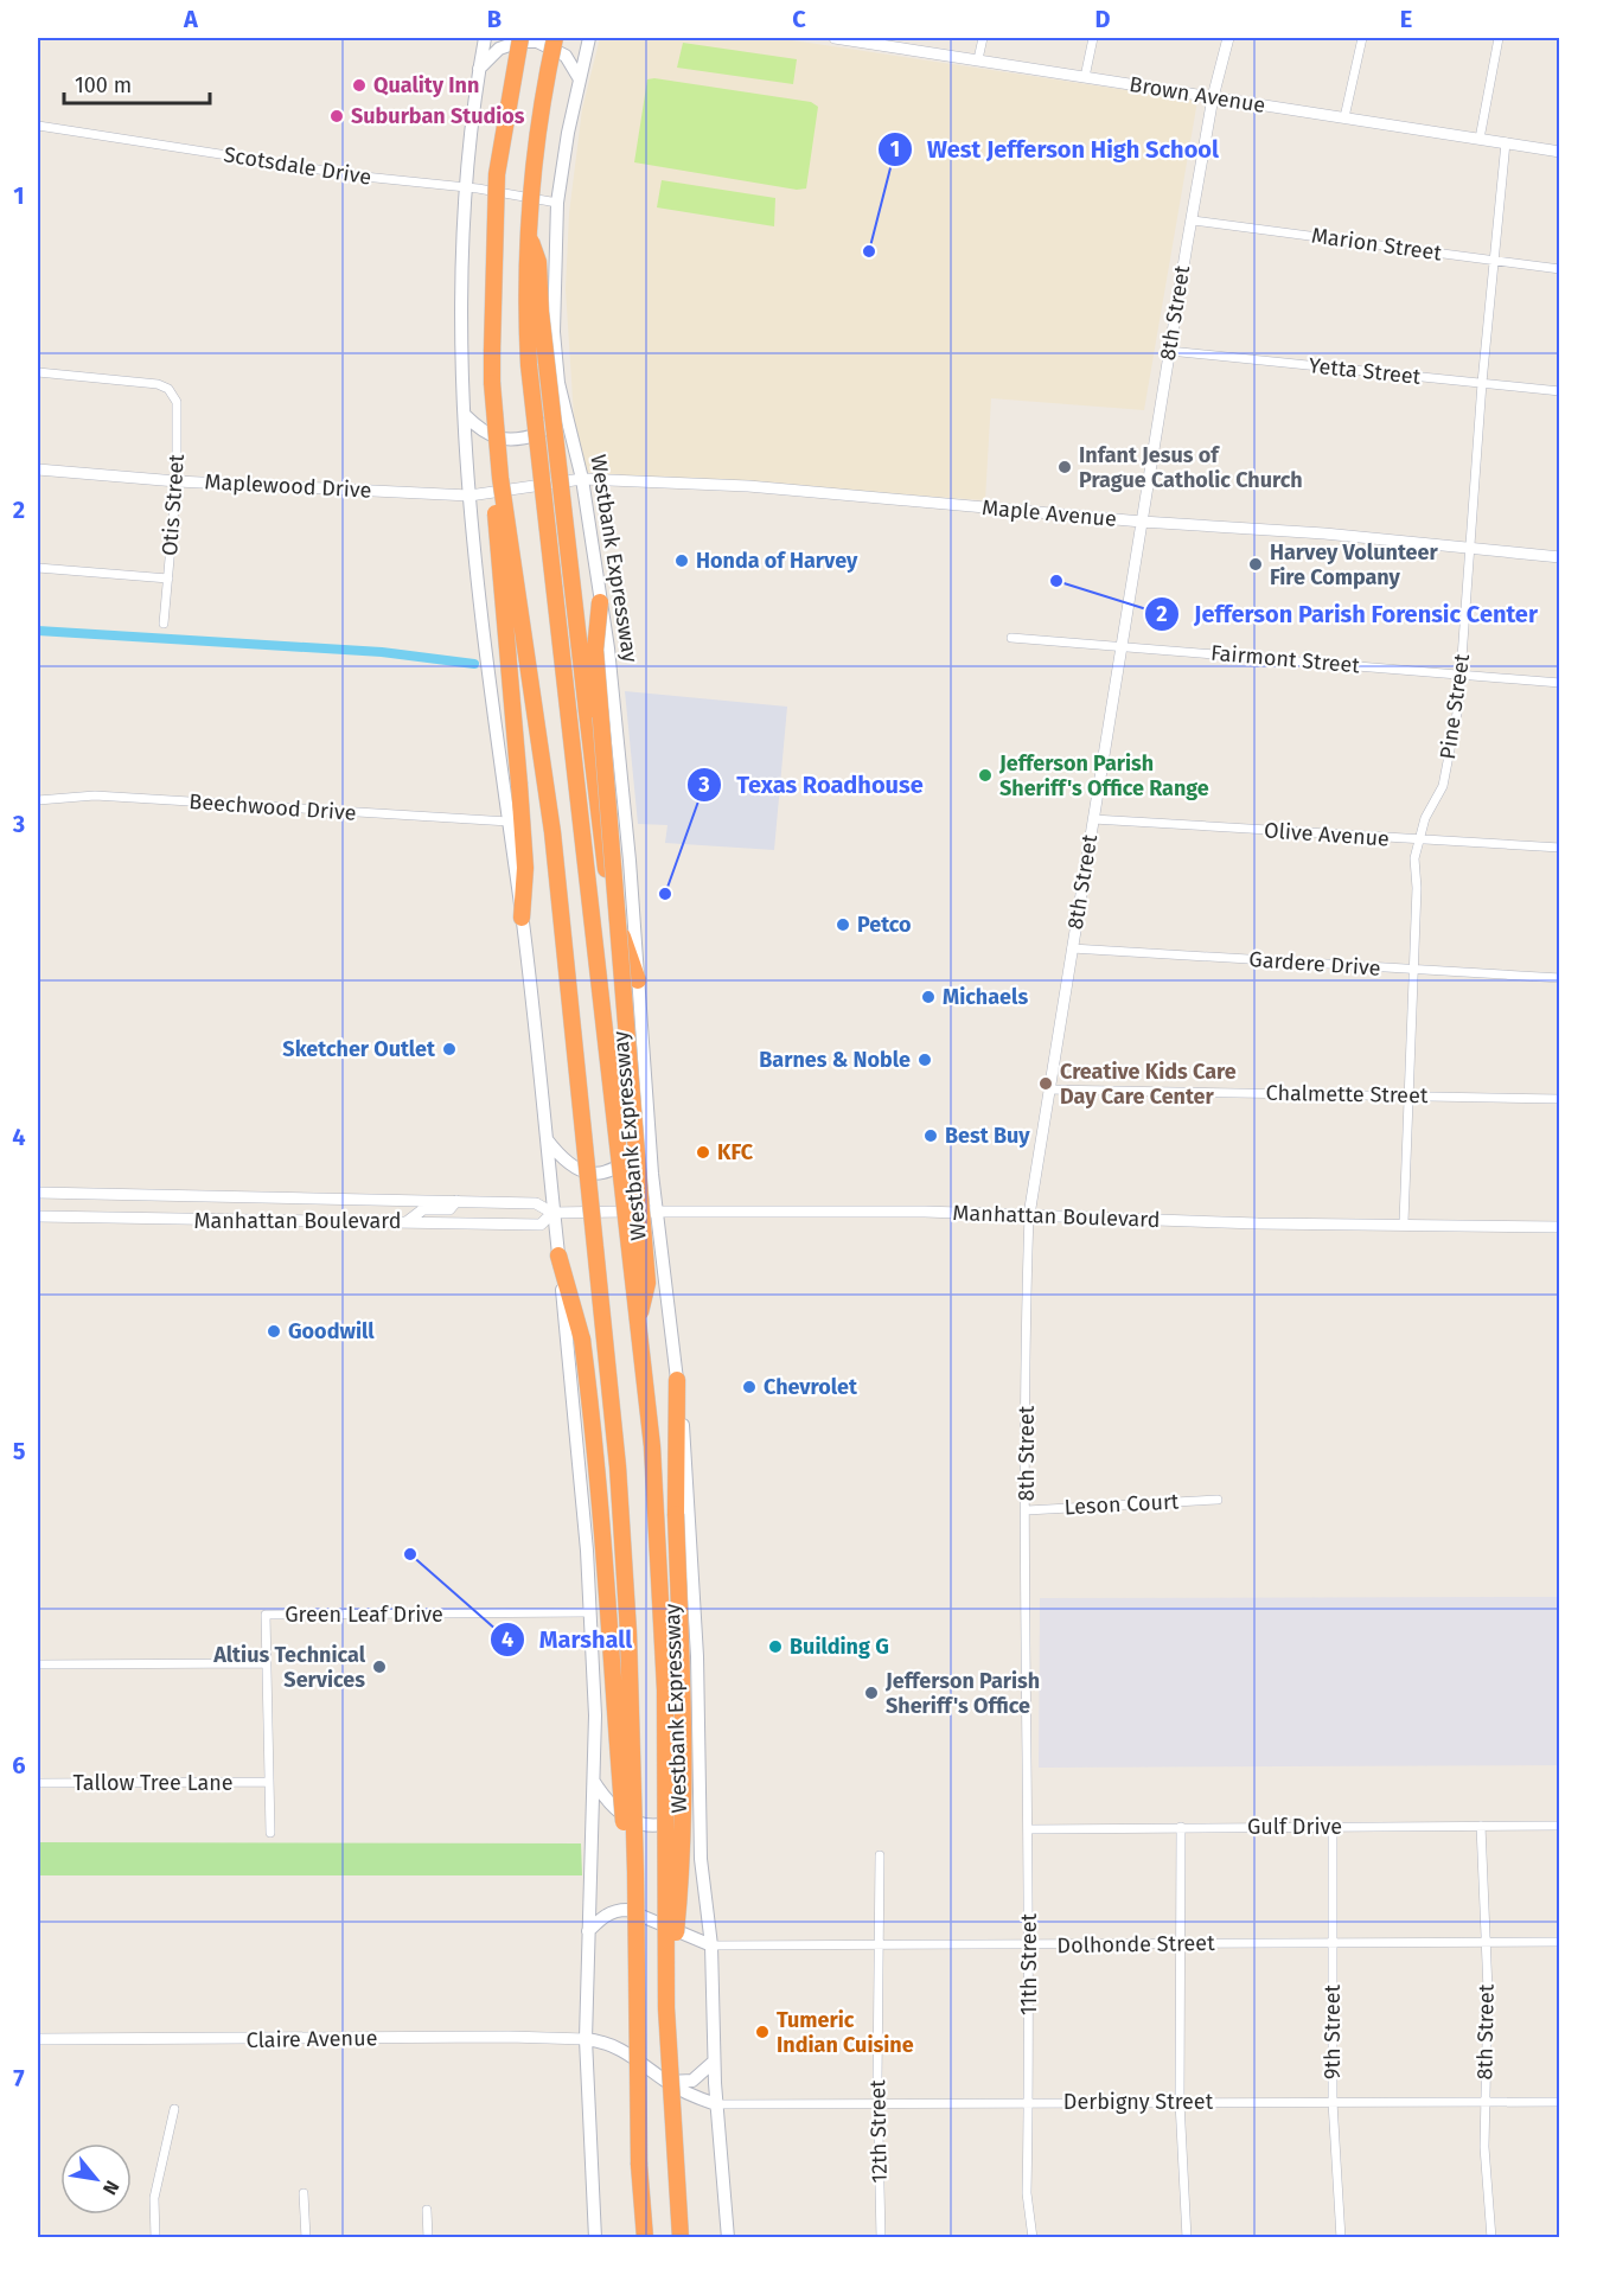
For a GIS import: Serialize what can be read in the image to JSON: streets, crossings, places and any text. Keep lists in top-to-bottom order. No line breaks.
{"streets":{"highway":["Westbank Expressway"],"street":["Brown Avenue","Scotsdale Drive","Marion Street","8th Street","Yetta Street","Maplewood Drive","Otis Street","Maple Avenue","Fairmont Street","Pine Street","Beechwood Drive","Olive Avenue","Gardere Drive","Chalmette Street","Manhattan Boulevard","Leson Court","Green Leaf Drive","Tallow Tree Lane","Gulf Drive","Dolhonde Street","11th Street","9th Street","Claire Avenue","Derbigny Street","12th Street"]},"crossings":[["Brown Avenue","8th Street"],["Brown Avenue","Pine Street"],["Scotsdale Drive","Westbank Expressway"],["Marion Street","8th Street"],["Marion Street","Pine Street"],["8th Street","Yetta Street"],["8th Street","Maple Avenue"],["8th Street","Fairmont Street"],["8th Street","Olive Avenue"],["8th Street","Gardere Drive"],["8th Street","Chalmette Street"],["8th Street","Manhattan Boulevard"],["8th Street","Leson Court"],["8th Street","Gulf Drive"],["8th Street","Dolhonde Street"],["8th Street","11th Street"],["8th Street","Derbigny Street"],["Yetta Street","Pine Street"],["Maplewood Drive","Otis Street"],["Maplewood Drive","Maple Avenue"],["Maple Avenue","Westbank Expressway"],["Maple Avenue","Pine Street"],["Westbank Expressway","Manhattan Boulevard"],["Westbank Expressway","Dolhonde Street"],["Westbank Expressway","Derbigny Street"],["Fairmont Street","Pine Street"],["Pine Street","Olive Avenue"],["Pine Street","Gardere Drive"],["Pine Street","Chalmette Street"],["Pine Street","Manhattan Boulevard"],["Gulf Drive","11th Street"],["Gulf Drive","9th Street"],["Dolhonde Street","11th Street"],["Dolhonde Street","9th Street"],["Dolhonde Street","12th Street"],["11th Street","Derbigny Street"],["9th Street","Derbigny Street"],["Derbigny Street","12th Street"]],"places":["Quality Inn","Suburban Studios","West Jefferson High School","Infant Jesus of Prague Catholic Church","Honda of Harvey","Harvey Volunteer Fire Company","Jefferson Parish Forensic Center","Jefferson Parish Sheriff's Office Range","Texas Roadhouse","Petco","Michaels","Sketcher Outlet","Barnes & Noble","Creative Kids Care Day Care Center","Best Buy","KFC","Goodwill","Chevrolet","Marshall","Building G","Altius Technical Services","Jefferson Parish Sheriff's Office","Tumeric Indian Cuisine"],"scale_bar":"100 m","north":"bottom right","grid":{"columns":["A","B","C","D","E"],"rows":["1","2","3","4","5","6","7"]}}
